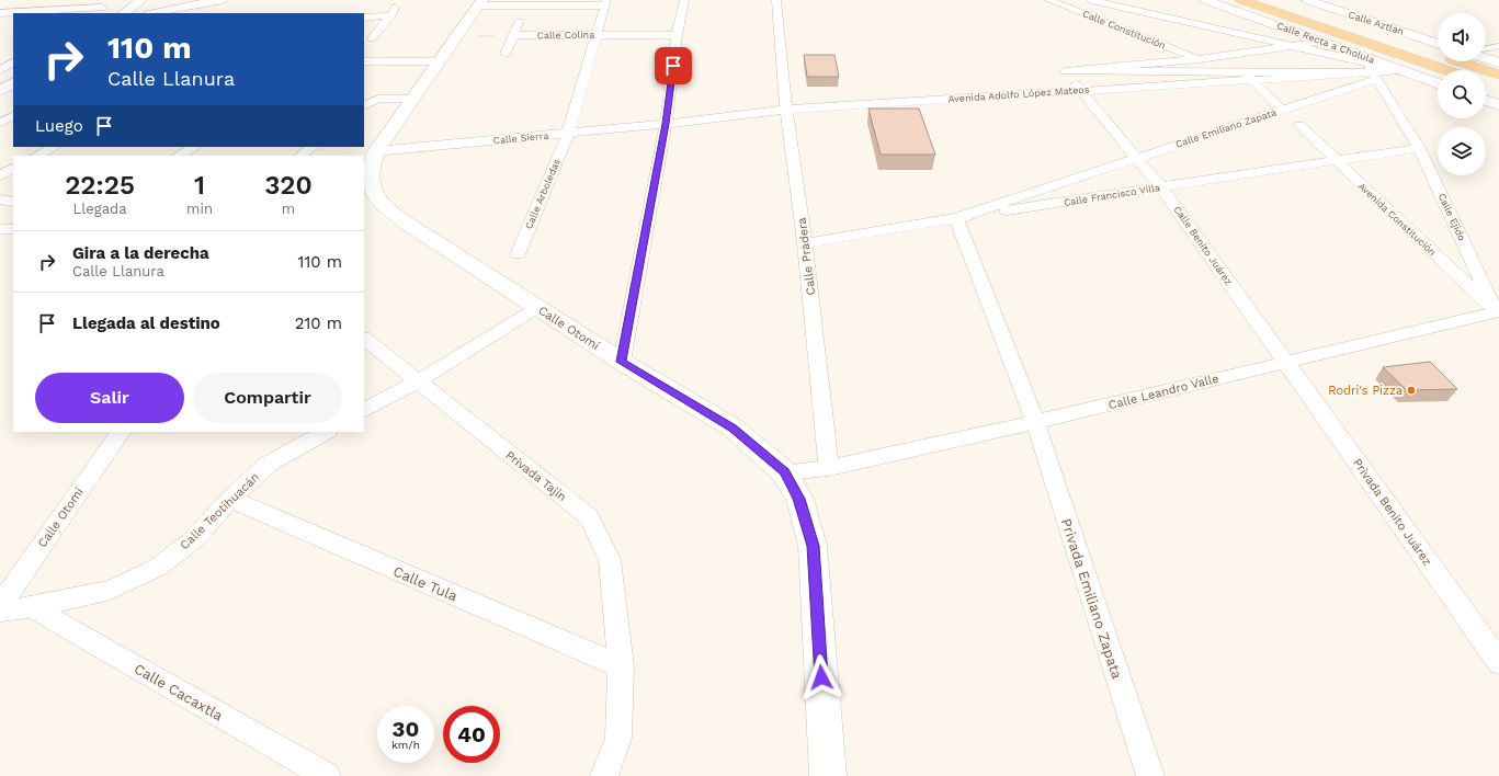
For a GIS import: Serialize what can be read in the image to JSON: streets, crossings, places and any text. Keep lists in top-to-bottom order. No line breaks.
{"streets":{"main road":["Calle Recta a Cholula"],"street":["Calle Aztlán","Calle Constitución","Calle Colina","Avenida Adolfo López Mateos","Calle Emiliano Zapata","Calle Sierra","Calle Arboledas","Calle Francisco Villa","Calle Ejido","Avenida Constitución","Calle Benito Juárez","Calle Pradera","Calle Otomí","Calle Leandro Valle","Privada Tajín","Calle Teotihuacán","Privada Benito Juárez","Calle Tula","Privada Emiliano Zapata","Calle Cacaxtla"]},"crossings":[["Calle Constitución","Avenida Adolfo López Mateos"],["Calle Colina","Calle Arboledas"],["Calle Recta a Cholula","Avenida Adolfo López Mateos"],["Calle Recta a Cholula","Calle Emiliano Zapata"],["Calle Recta a Cholula","Calle Ejido"],["Avenida Adolfo López Mateos","Calle Emiliano Zapata"],["Avenida Adolfo López Mateos","Calle Sierra"],["Avenida Adolfo López Mateos","Calle Ejido"],["Avenida Adolfo López Mateos","Calle Benito Juárez"],["Avenida Adolfo López Mateos","Calle Pradera"],["Calle Emiliano Zapata","Calle Francisco Villa"],["Calle Emiliano Zapata","Calle Ejido"],["Calle Emiliano Zapata","Calle Benito Juárez"],["Calle Sierra","Calle Arboledas"],["Calle Sierra","Calle Otomí"],["Calle Francisco Villa","Calle Ejido"],["Calle Francisco Villa","Avenida Constitución"],["Calle Francisco Villa","Calle Benito Juárez"],["Calle Francisco Villa","Calle Pradera"],["Calle Ejido","Avenida Constitución"],["Calle Ejido","Calle Leandro Valle"],["Avenida Constitución","Calle Leandro Valle"],["Calle Benito Juárez","Calle Leandro Valle"],["Calle Benito Juárez","Privada Benito Juárez"],["Calle Pradera","Calle Leandro Valle"],["Calle Leandro Valle","Privada Benito Juárez"],["Calle Leandro Valle","Privada Emiliano Zapata"],["Privada Tajín","Calle Tula"],["Calle Teotihuacán","Calle Tula"],["Calle Teotihuacán","Calle Cacaxtla"]],"places":["Rodri's Pizza"],"page":{"turn":["110 m","Calle Llanura"],"then":"Luego","eta":["22:25","Llegada","1","min","320","m"],"list":[{"name":"Gira a la derecha","note":"Calle Llanura","value":"110 m"},{"name":"Llegada al destino","value":"210 m"}],"buttons":["Salir","Compartir"],"speed":"30 km/h","limit":"40"}}
